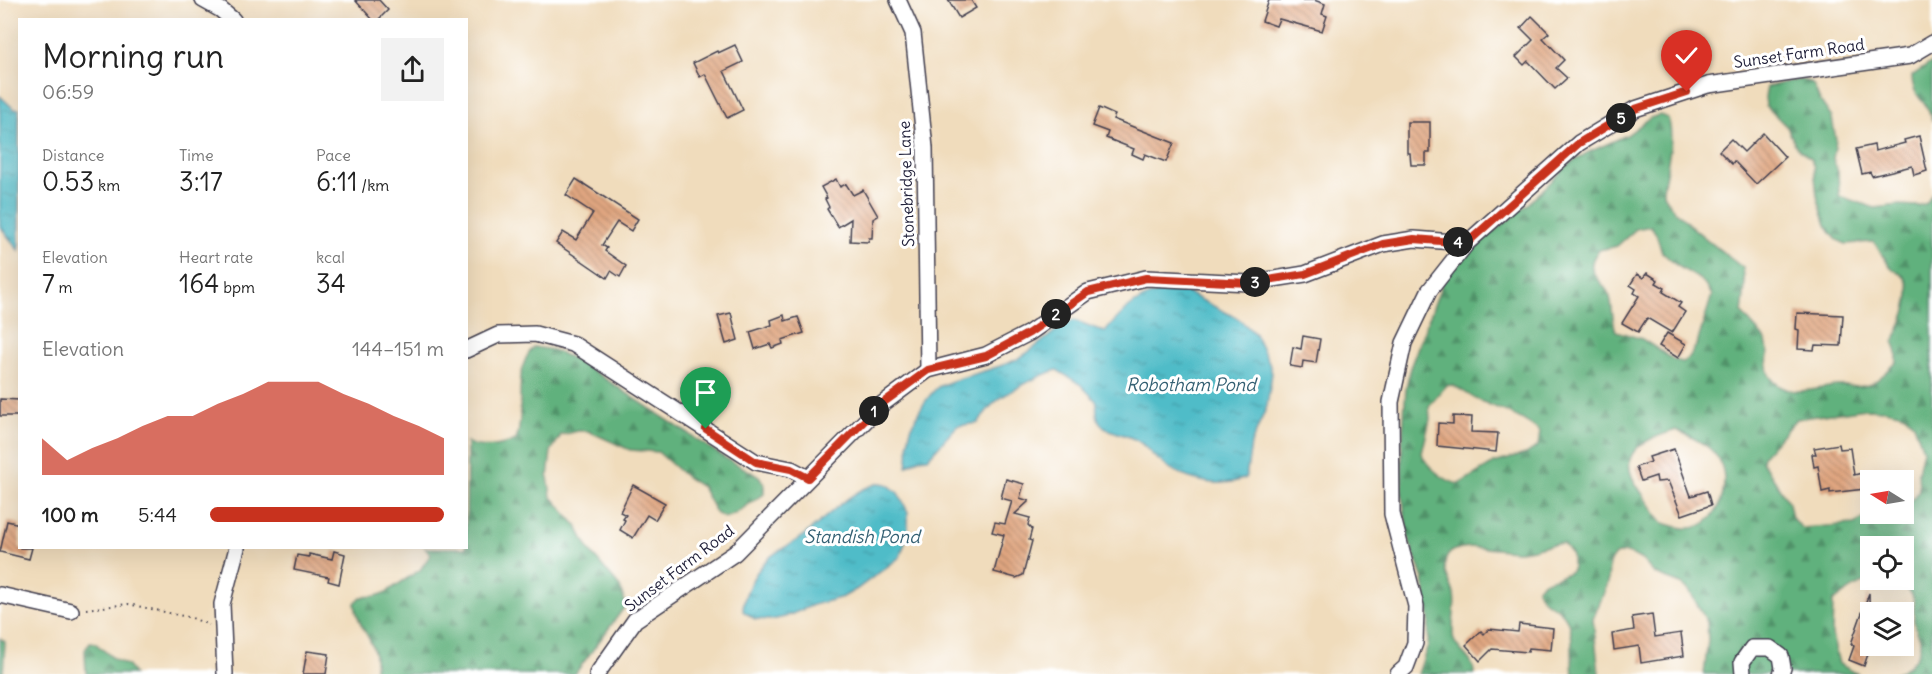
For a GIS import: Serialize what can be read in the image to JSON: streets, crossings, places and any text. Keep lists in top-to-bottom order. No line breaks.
{"streets":{"street":["Sunset Farm Road","Stonebridge Lane"]},"crossings":[["Sunset Farm Road","Stonebridge Lane"]],"water":["Robotham Pond","Standish Pond"],"north":"left","page":{"heading":["Morning run","06:59"],"pins":["5","4","3","2","1"],"stats":[["Distance","0.53 km"],["Time","3:17"],["Pace","6:11 /km"],["Elevation","7 m"],["Heart rate","164 bpm"],["kcal","34"]],"chart":["Elevation","144–151 m"],"list":[{"name":"100 m","note":"5:44"}]}}
